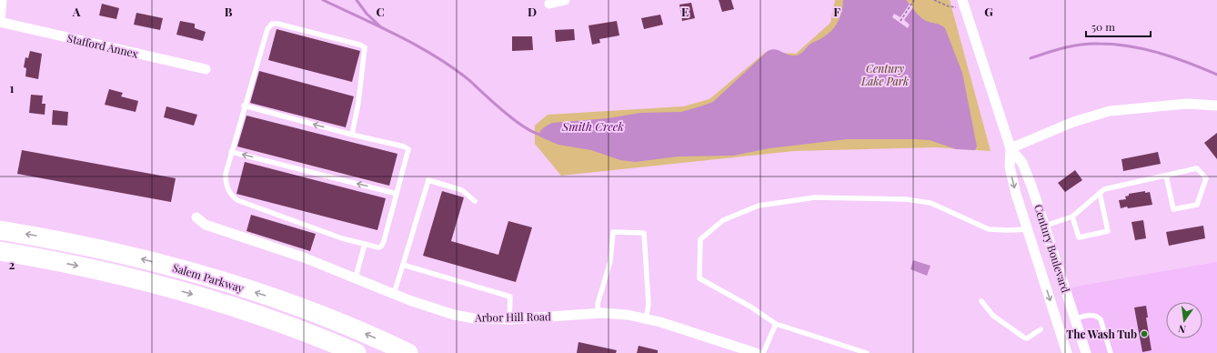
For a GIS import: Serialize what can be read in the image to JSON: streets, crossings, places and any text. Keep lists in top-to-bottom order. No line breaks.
{"streets":{"highway":["Salem Parkway"],"street":["Stafford Annex","Century Boulevard","Arbor Hill Road"]},"water":["Smith Creek"],"parks":["Century Lake Park"],"places":["The Wash Tub"],"scale_bar":"50 m","north":"bottom","grid":{"columns":["A","B","C","D","E","F","G"],"rows":["1","2"]}}
